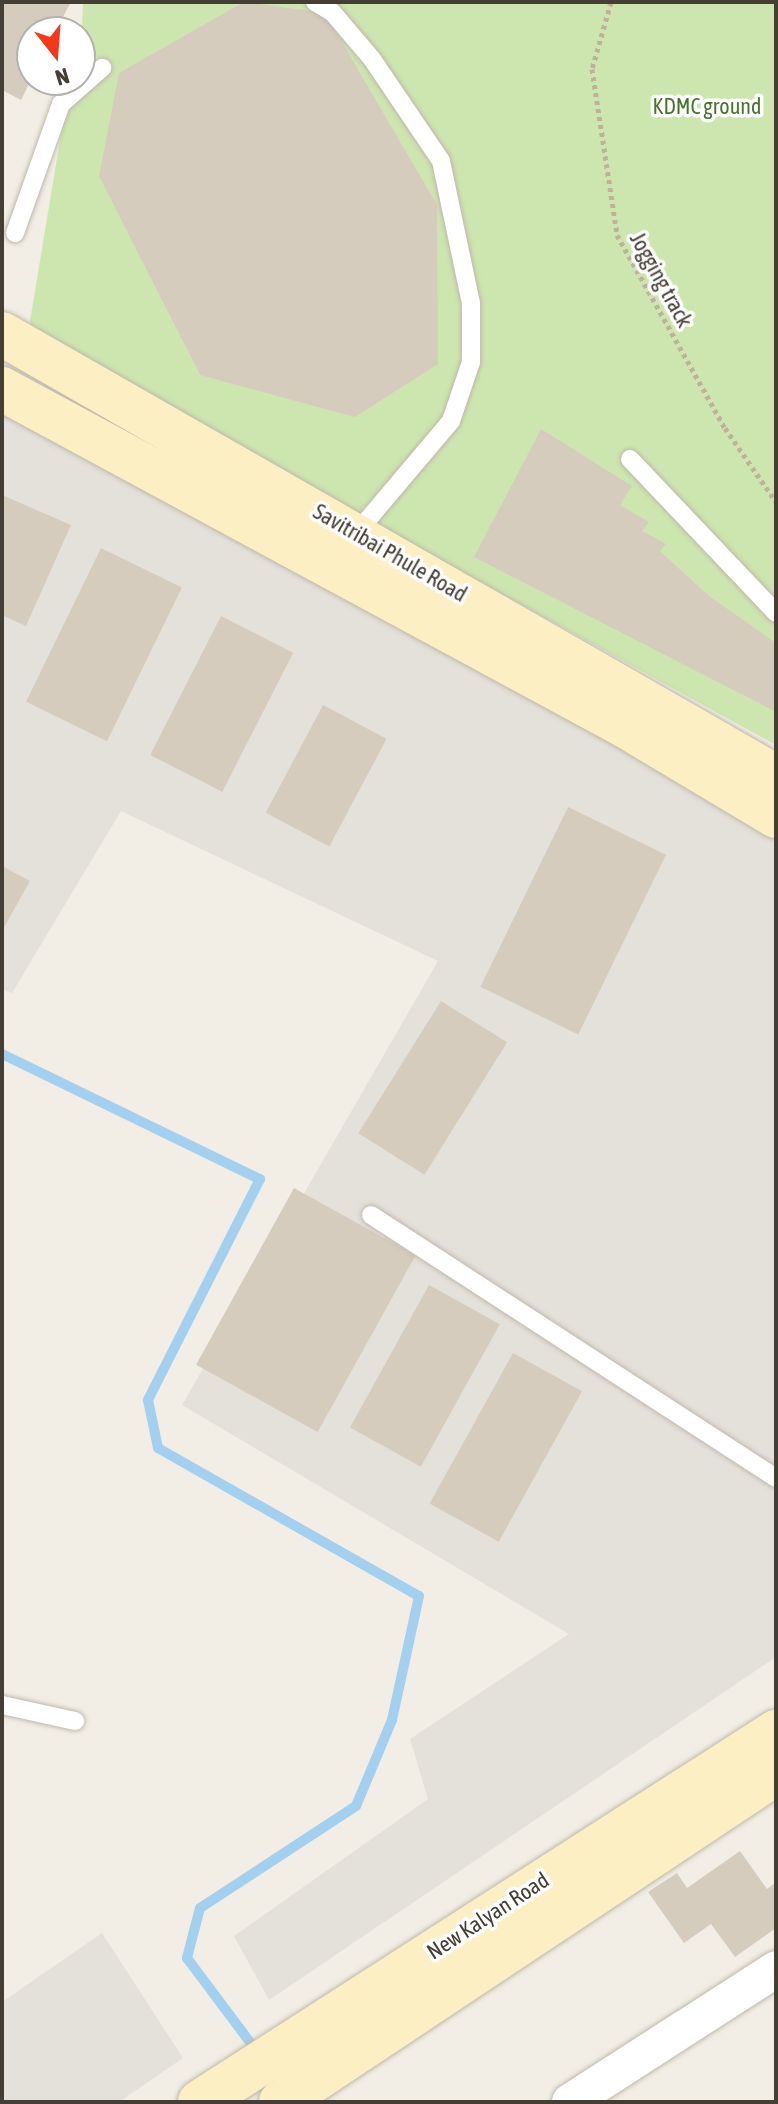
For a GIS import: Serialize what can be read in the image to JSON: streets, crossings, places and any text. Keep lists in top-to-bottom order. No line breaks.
{"streets":{"street":["Savitribai Phule Road","New Kalyan Road"],"path":["Jogging track"]},"parks":["KDMC ground"],"north":"bottom"}
